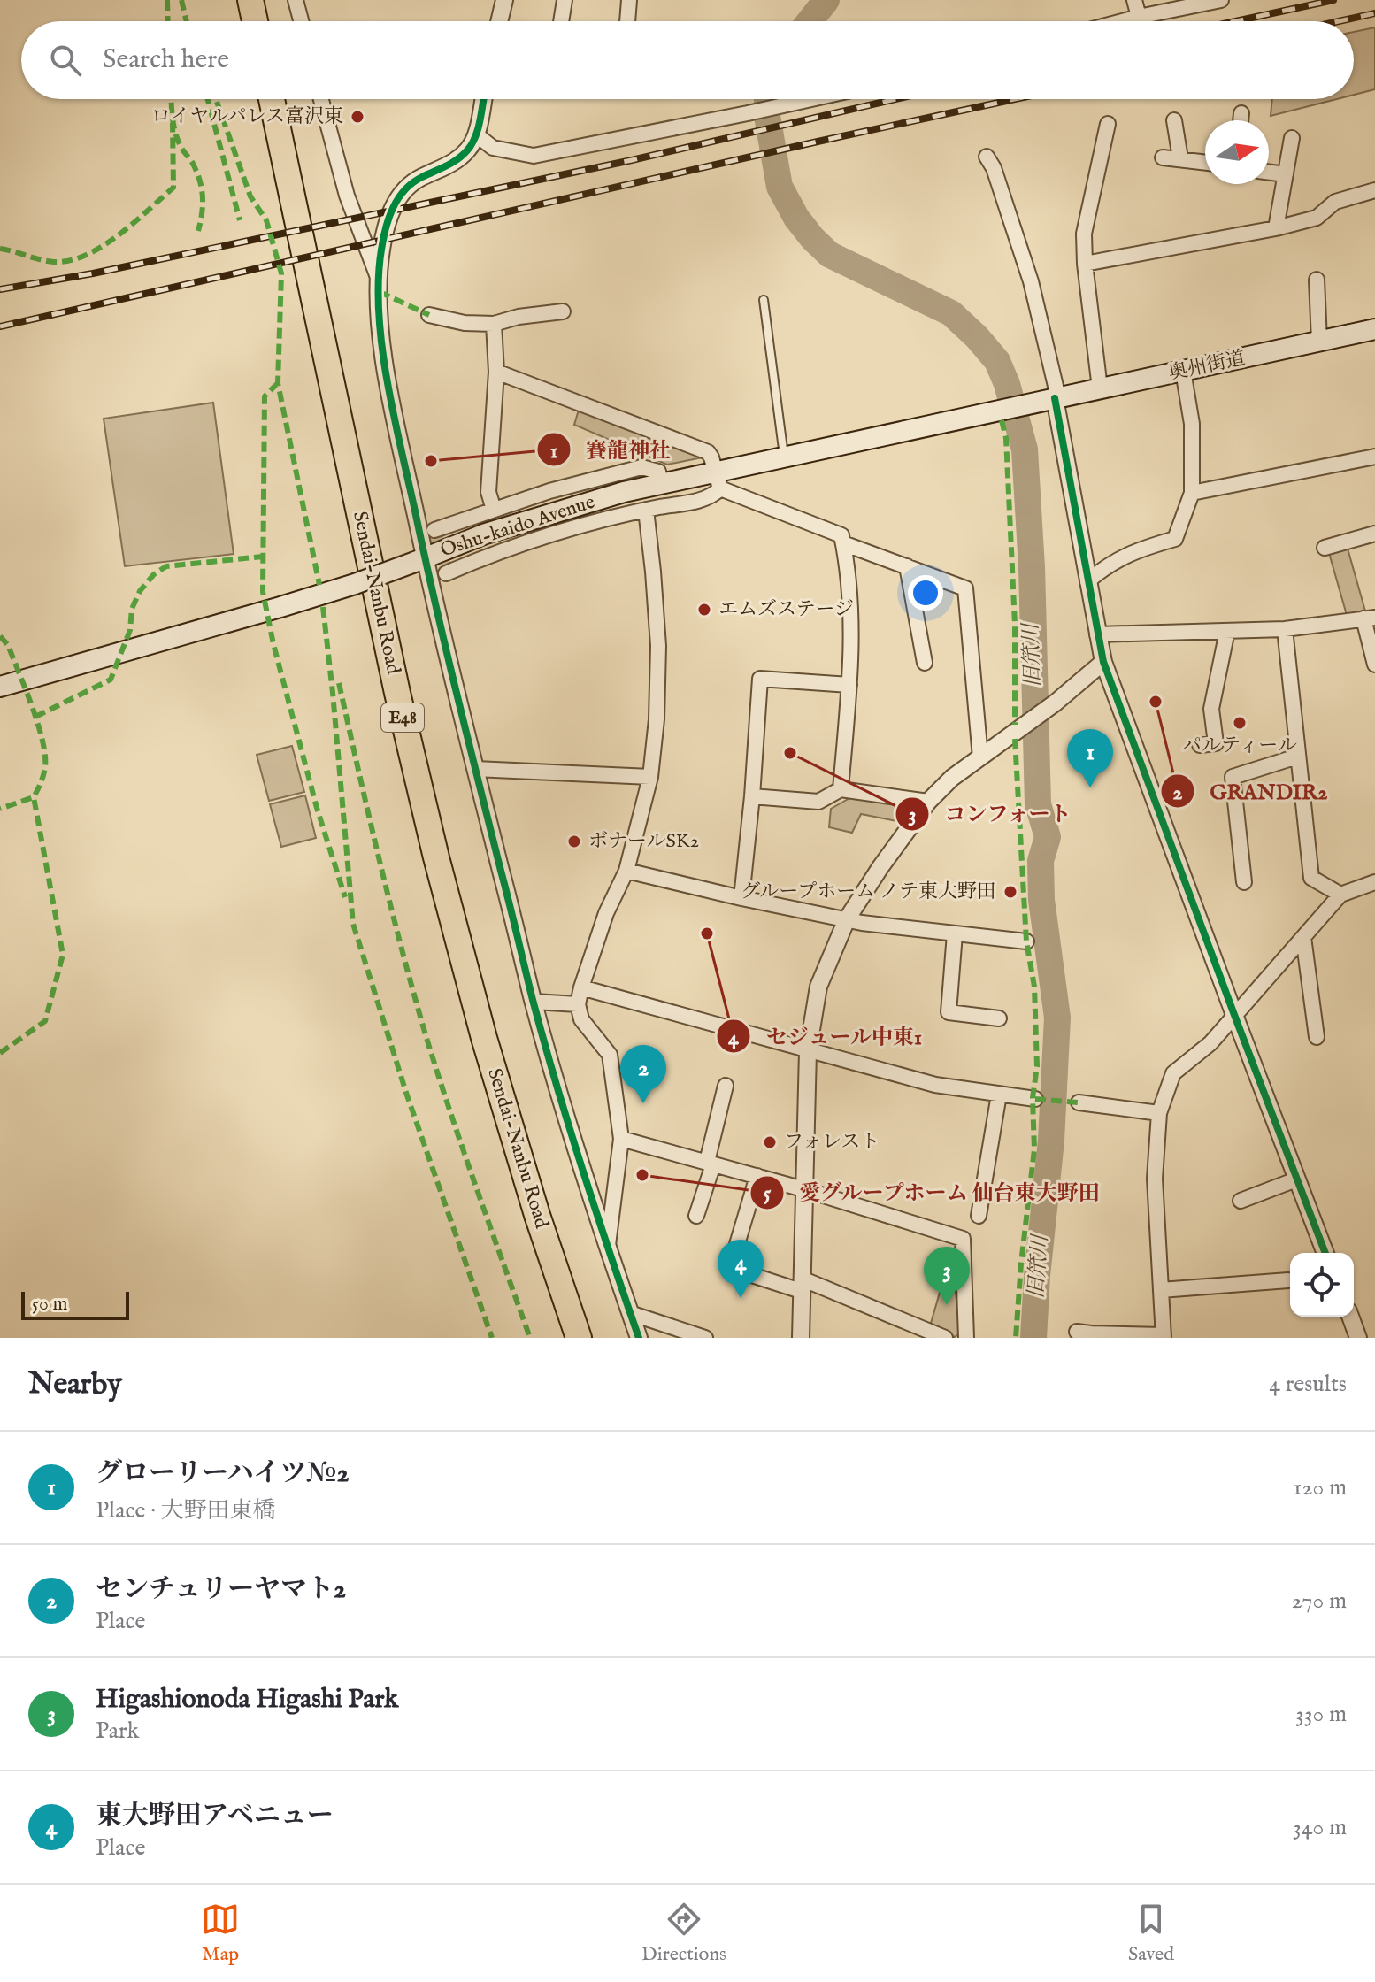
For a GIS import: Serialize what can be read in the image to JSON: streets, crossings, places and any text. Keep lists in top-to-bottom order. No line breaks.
{"streets":{"highway":["Sendai-Nanbu Road","E48"],"main road":["奥州街道","Oshu-kaido Avenue"]},"crossings":[["奥州街道","Oshu-kaido Avenue"]],"water":["旧笊川"],"places":["ロイヤルパレス富沢東","賽龍神社","エムズステージ","GRANDIR2","パルティール","コンフォート","ボナールSK2","グループホーム ノテ東大野田","セジュール中東1","フォレスト","愛グループホーム 仙台東大野田"],"scale_bar":"50 m","north":"right","page":{"search":"Search here","pins":["1","2","4","3"],"scale":"50 m","heading":["Nearby","4 results"],"list":[{"mark":"1","name":"グローリーハイツ№2","note":"Place · 大野田東橋","value":"120 m"},{"mark":"2","name":"センチュリーヤマト2","note":"Place","value":"270 m"},{"mark":"3","name":"Higashionoda Higashi Park","note":"Park","value":"330 m"},{"mark":"4","name":"東大野田アベニュー","note":"Place","value":"340 m"}],"nav":["Map","Directions","Saved"]}}
